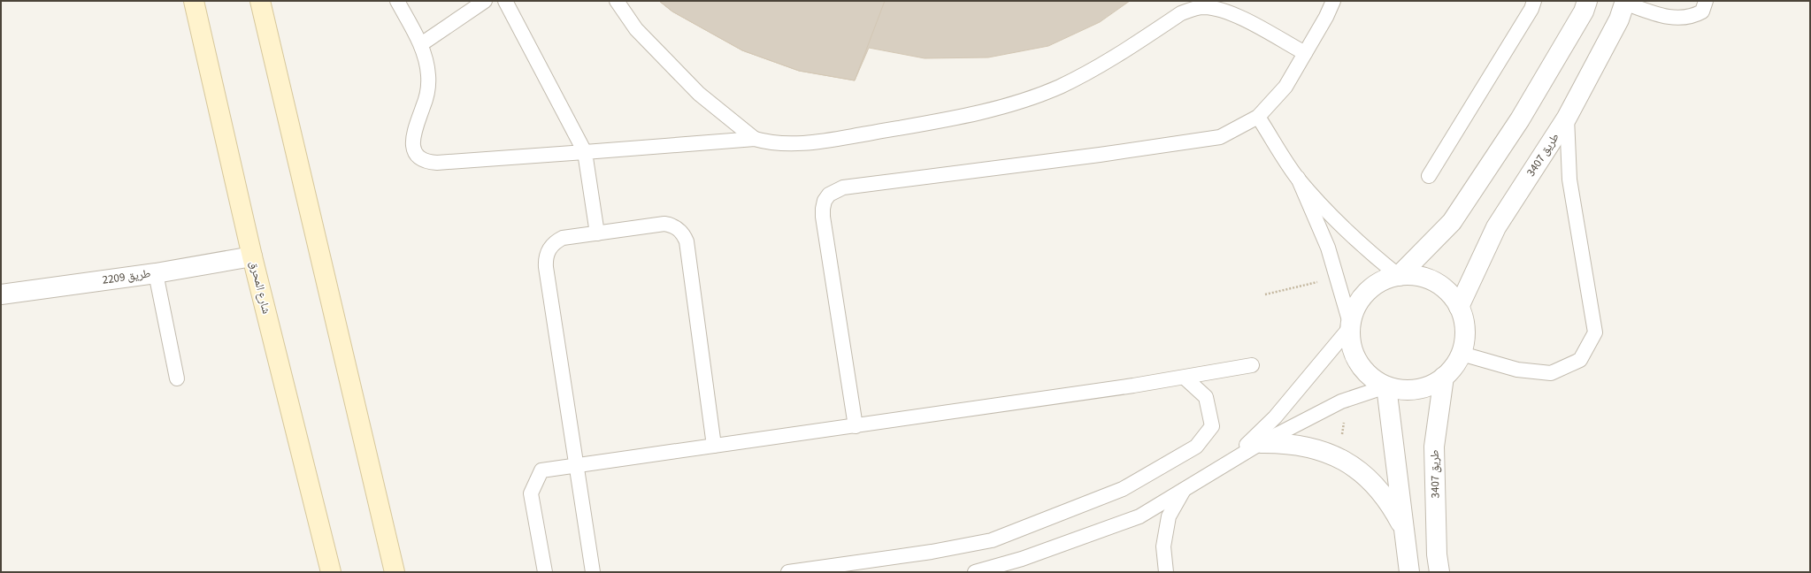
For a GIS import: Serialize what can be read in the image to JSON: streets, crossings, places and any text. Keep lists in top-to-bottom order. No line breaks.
{"streets":{"main road":["شارع المحرق"],"street":["طريق 3407","طريق 2209"]},"crossings":[["طريق 2209","شارع المحرق"]]}
